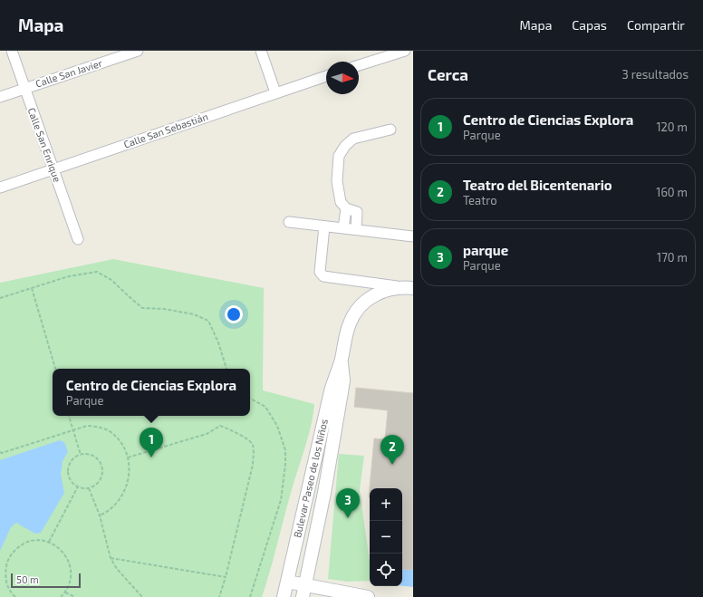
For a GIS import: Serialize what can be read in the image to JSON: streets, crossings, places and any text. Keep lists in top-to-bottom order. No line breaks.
{"streets":{"street":["Calle San Javier","Calle San Sebastián","Calle San Enrique","Bulevar Paseo de los Niños"]},"crossings":[["Calle San Javier","Calle San Enrique"],["Calle San Sebastián","Calle San Enrique"]],"scale_bar":"50 m","north":"right","page":{"header":"Mapa","nav":["Mapa","Capas","Compartir"],"heading":["Cerca","3 resultados"],"list":[{"mark":"1","name":"Centro de Ciencias Explora","note":"Parque","value":"120 m"},{"mark":"2","name":"Teatro del Bicentenario","note":"Teatro","value":"160 m"},{"mark":"3","name":"parque","note":"Parque","value":"170 m"}],"popup":["Centro de Ciencias Explora","Parque"],"pins":["1","2","3"],"map_buttons":["+","−"],"scale":"50 m"}}
